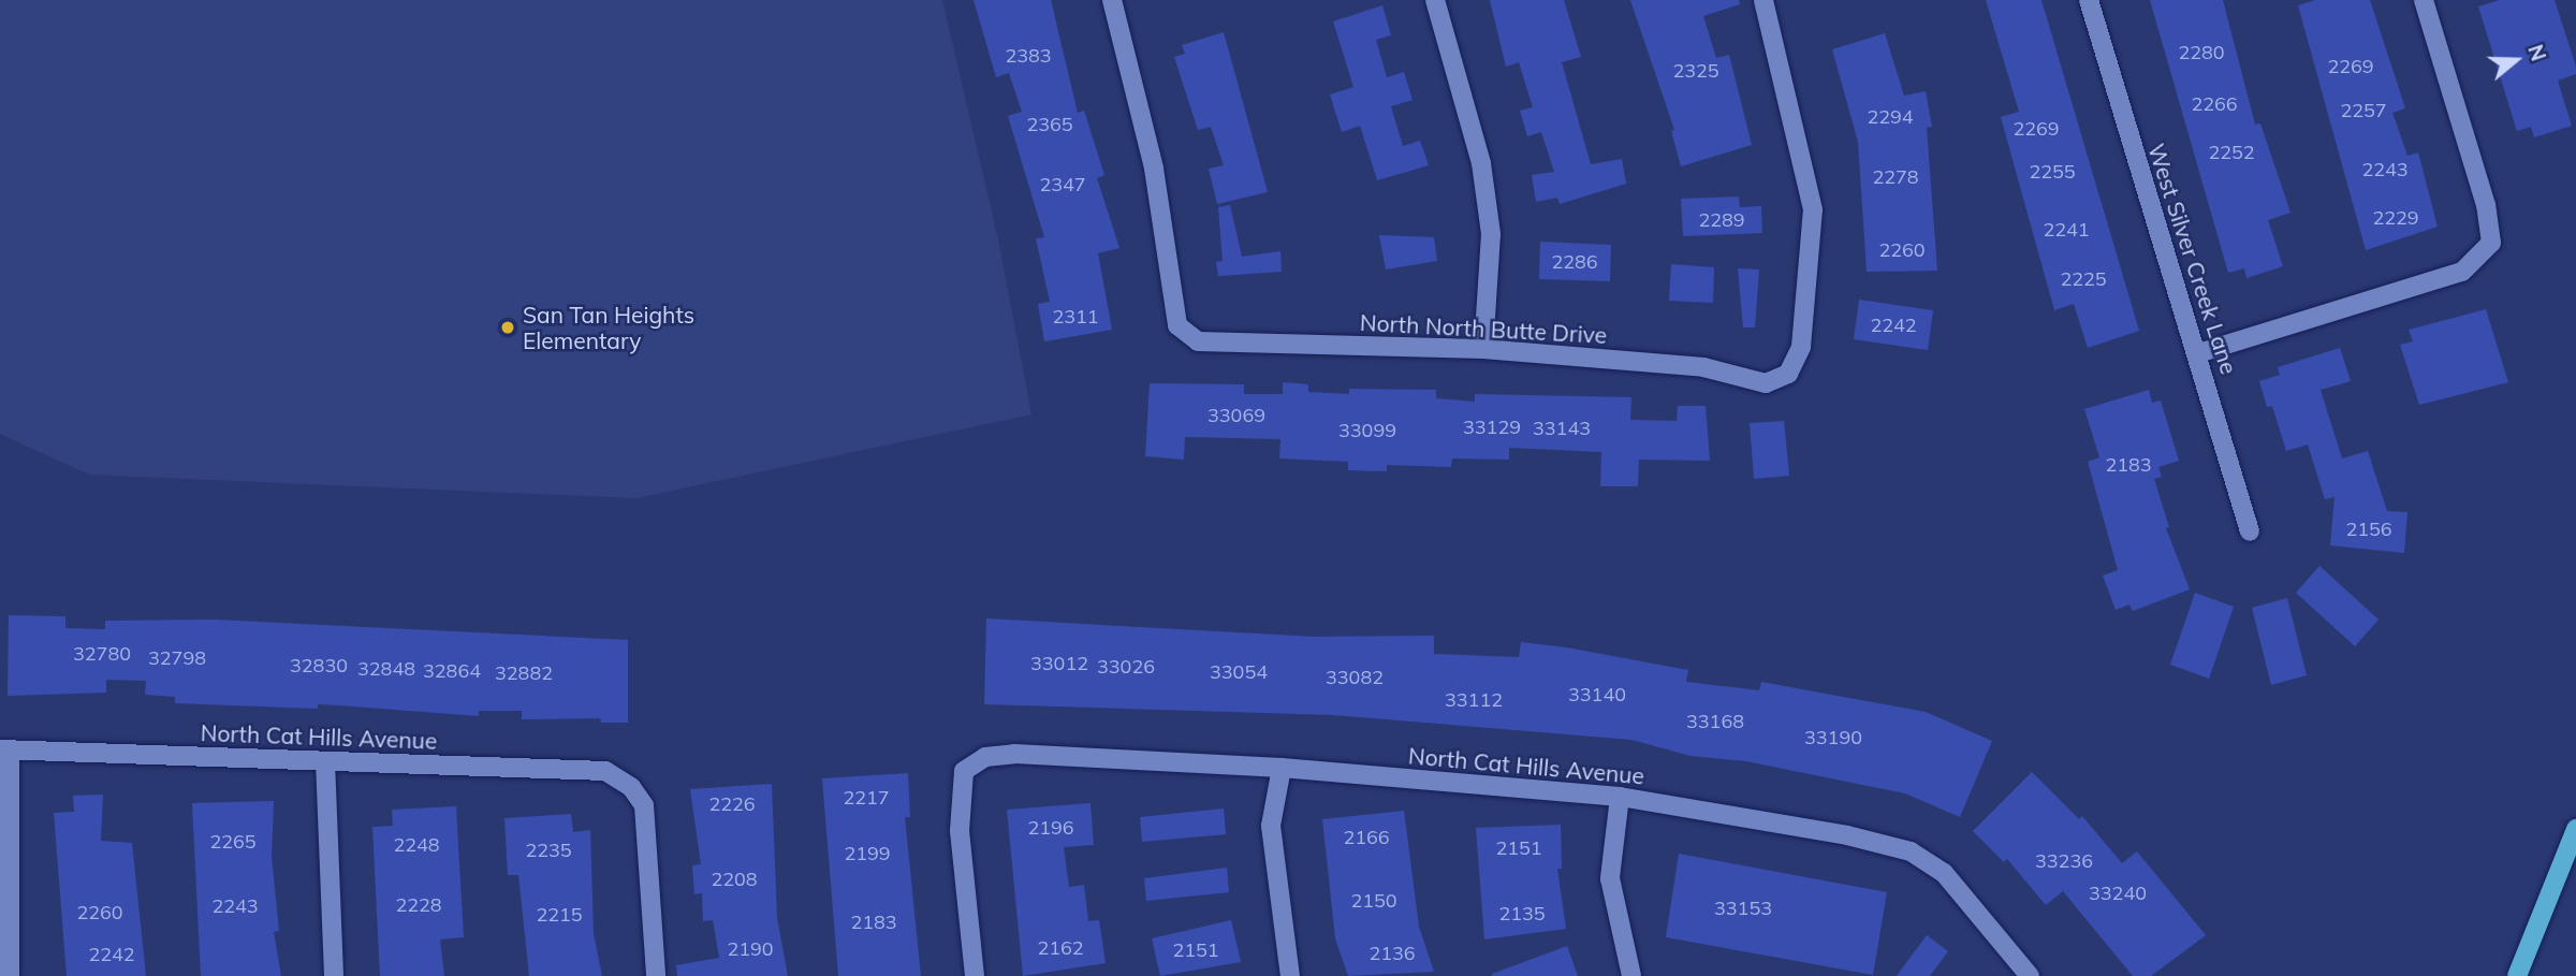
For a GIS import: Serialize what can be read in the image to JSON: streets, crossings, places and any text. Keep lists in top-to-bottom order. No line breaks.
{"streets":{"street":["West Silver Creek Lane","North North Butte Drive","North Cat Hills Avenue"]},"places":["San Tan Heights Elementary"],"house_numbers":["2280","2383","2269","2325","2266","2257","2294","2365","2269","2252","2243","2255","2278","2347","2229","2289","2241","2260","2286","2225","2311","2242","33069","33129","33143","33099","2183","2156","32780","32798","33012","32830","33026","32848","32864","33054","32882","33082","33140","33112","33168","33190","2217","2226","2196","2166","2265","2248","2151","2235","2199","33236","2208","33240","2150","2228","2243","33153","2260","2135","2215","2183","2162","2190","2151","2136","2242"],"north":"right"}
